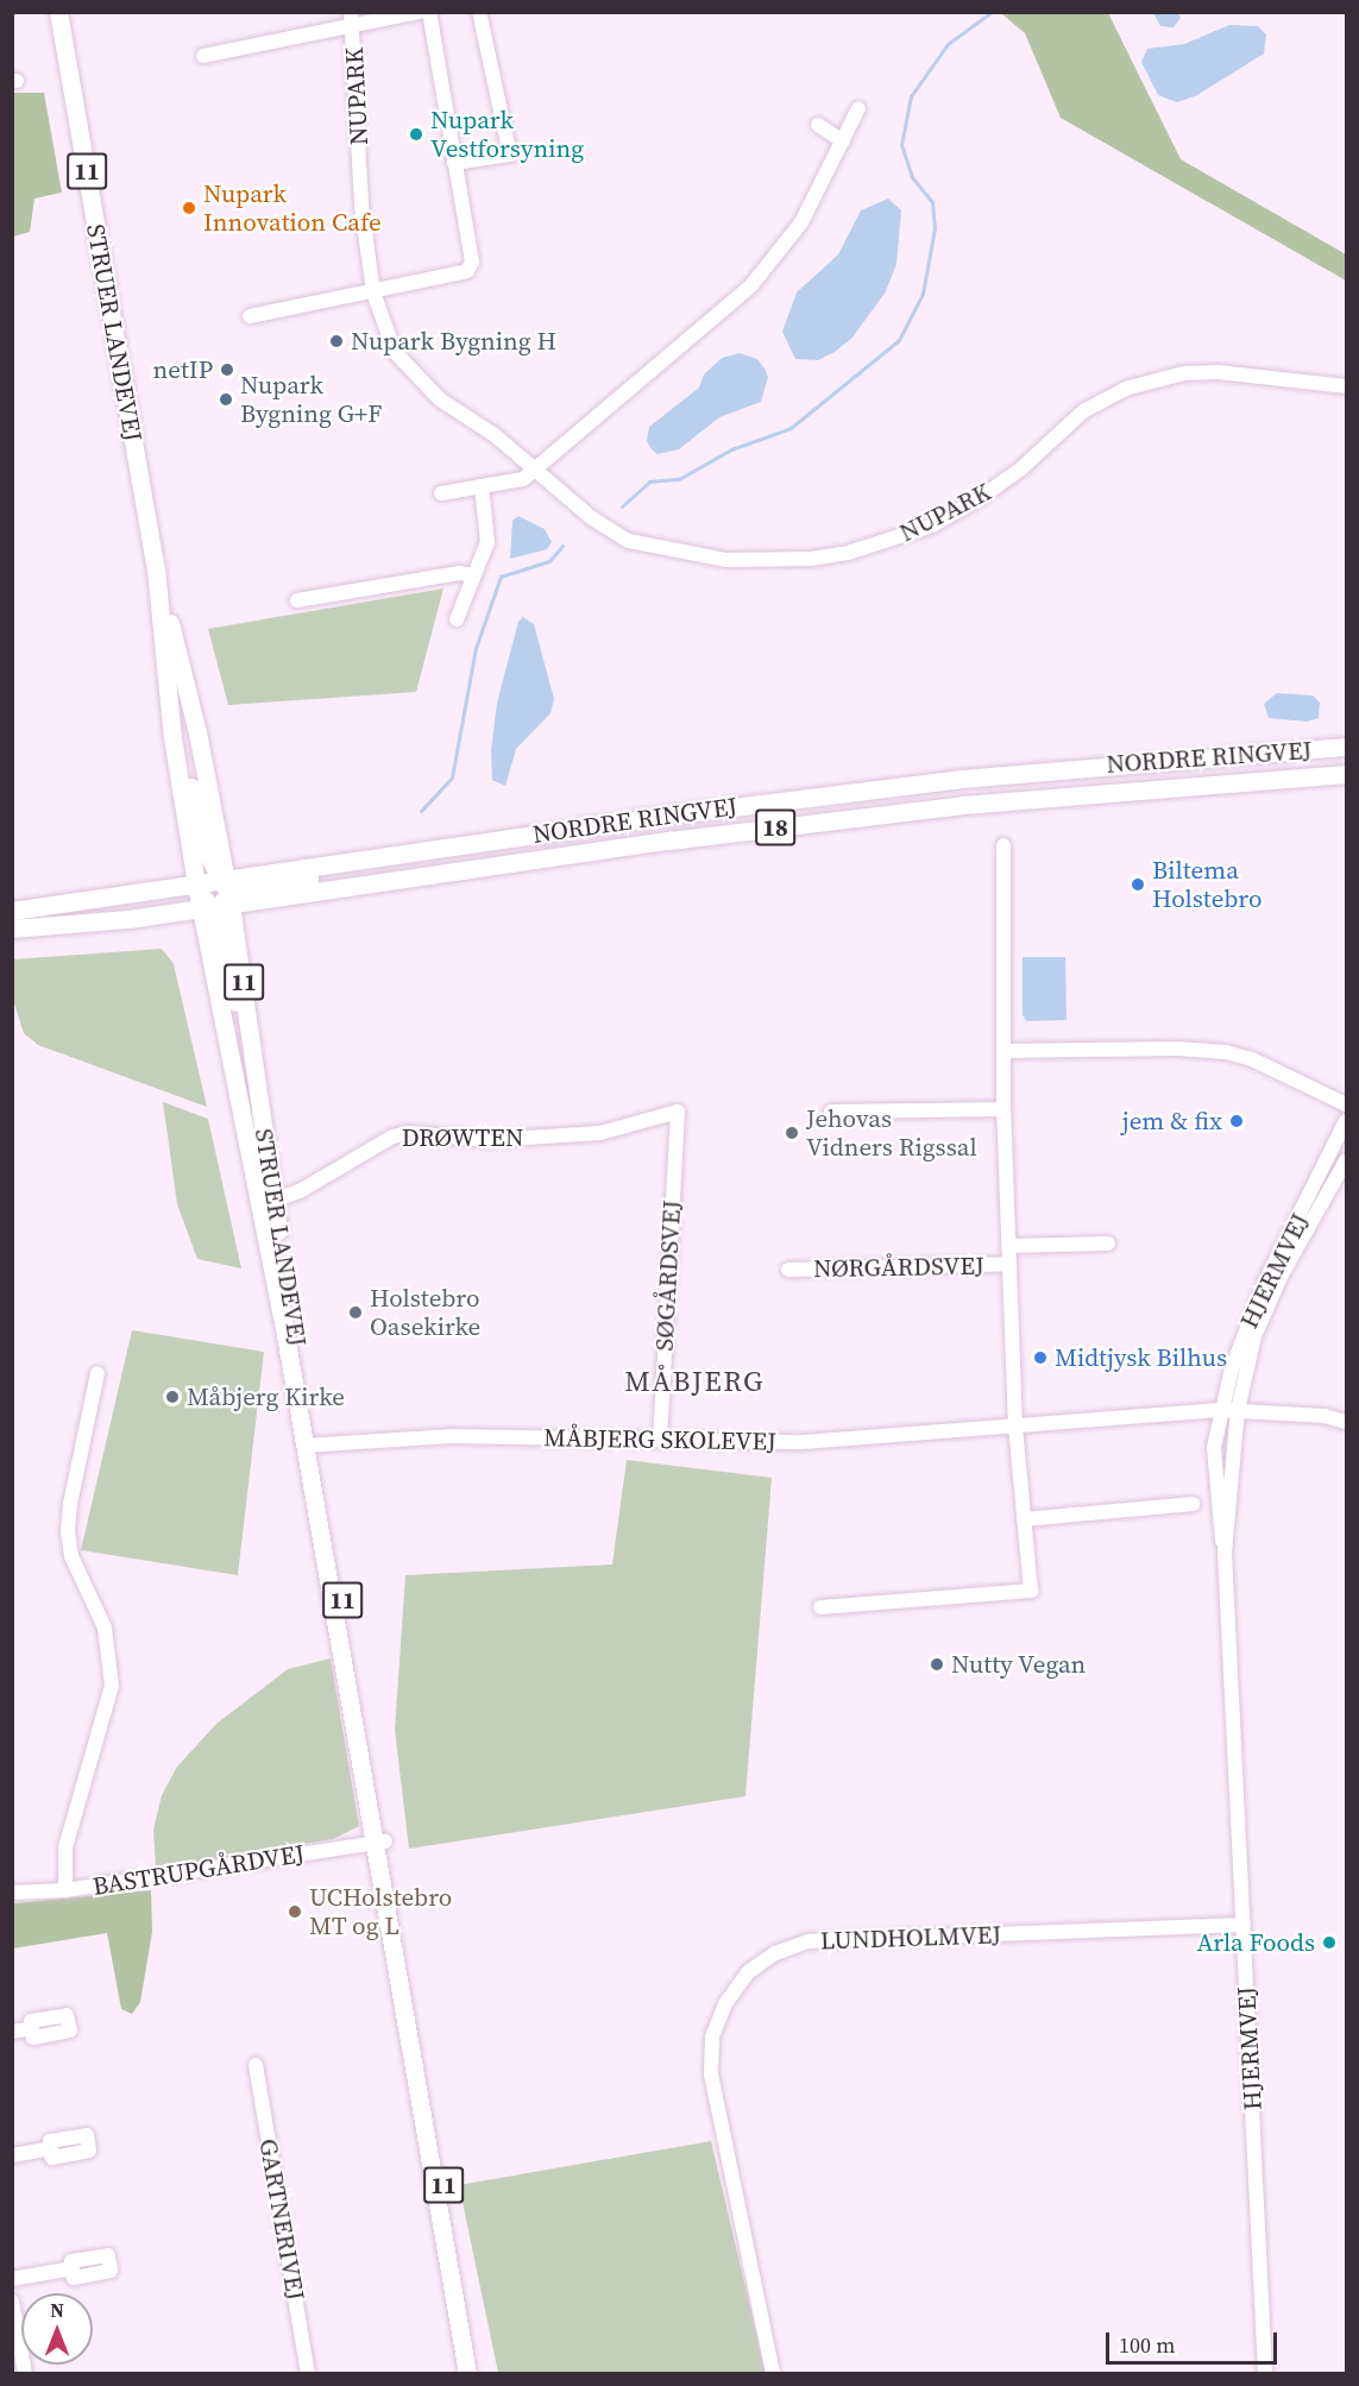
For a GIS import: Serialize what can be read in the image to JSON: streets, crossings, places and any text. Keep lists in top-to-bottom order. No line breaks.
{"streets":{"main road":["11","STRUER LANDEVEJ","NORDRE RINGVEJ","18"],"street":["NUPARK","DRØWTEN","NØRGÅRDSVEJ","HJERMVEJ","SØGÅRDSVEJ","MÅBJERG SKOLEVEJ","BASTRUPGÅRDVEJ","LUNDHOLMVEJ","GARTNERIVEJ"]},"crossings":[["STRUER LANDEVEJ","NORDRE RINGVEJ"],["STRUER LANDEVEJ","DRØWTEN"],["STRUER LANDEVEJ","MÅBJERG SKOLEVEJ"],["STRUER LANDEVEJ","BASTRUPGÅRDVEJ"],["DRØWTEN","SØGÅRDSVEJ"],["NØRGÅRDSVEJ","MÅBJERG SKOLEVEJ"],["HJERMVEJ","MÅBJERG SKOLEVEJ"],["HJERMVEJ","LUNDHOLMVEJ"],["SØGÅRDSVEJ","MÅBJERG SKOLEVEJ"]],"districts":["MÅBJERG"],"places":["Nupark Vestforsyning","Nupark Innovation Cafe","Nupark Bygning H","netIP","Nupark Bygning G+F","Biltema Holstebro","jem & fix","Jehovas Vidners Rigssal","Holstebro Oasekirke","Midtjysk Bilhus","Måbjerg Kirke","Nutty Vegan","UCHolstebro MT og L","Arla Foods"],"scale_bar":"100 m","north":"top"}
